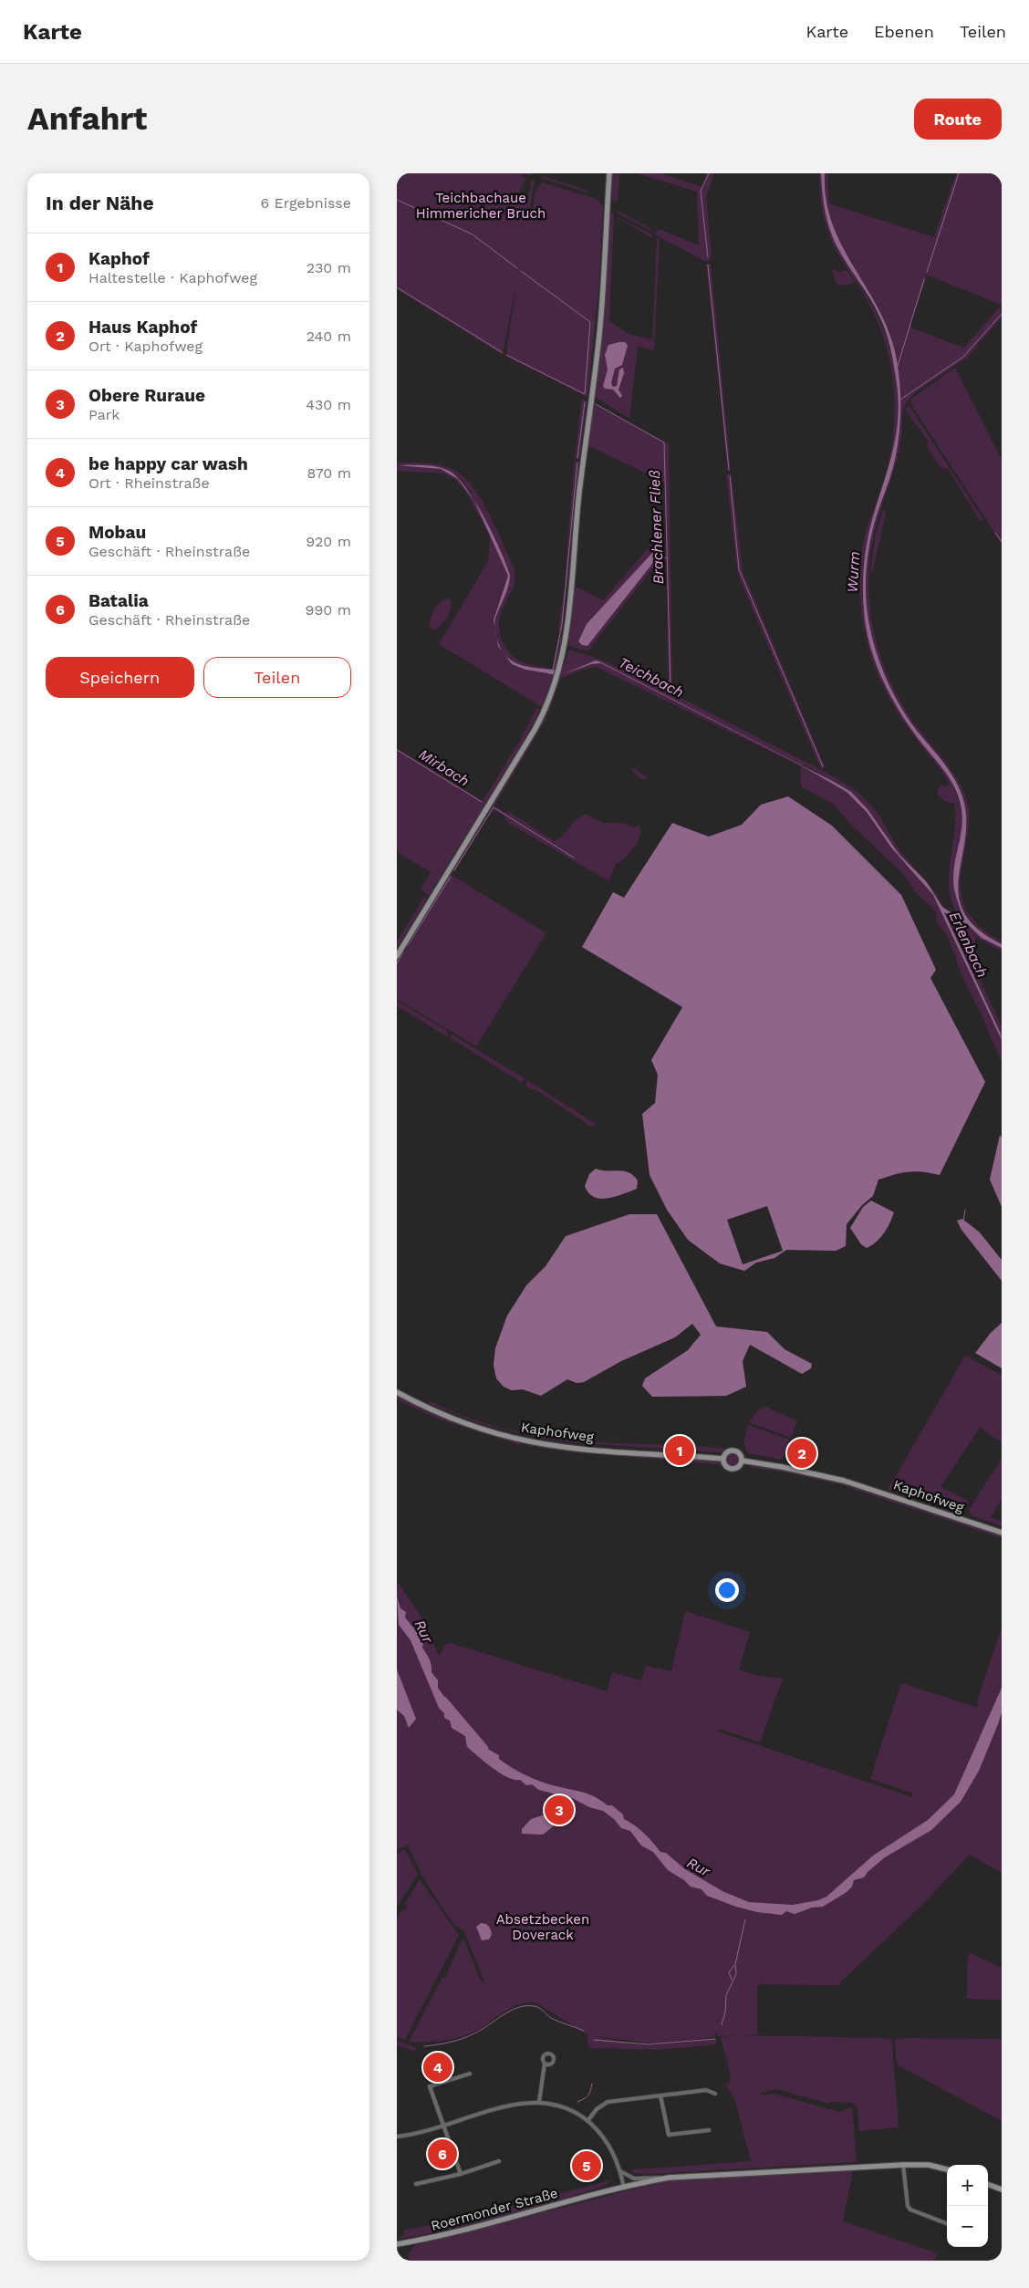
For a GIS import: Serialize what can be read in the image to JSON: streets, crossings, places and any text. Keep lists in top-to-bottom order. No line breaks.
{"streets":{"main road":["Kaphofweg","Roermonder Straße"]},"water":["Brachlener Fließ","Wurm","Teichbach","Mirbach","Erlenbach","Rur"],"parks":["Teichbachaue Himmericher Bruch","Absetzbecken Doverack"],"page":{"header":"Karte","nav":["Karte","Ebenen","Teilen"],"buttons":["Route",["Speichern","Teilen"]],"title":"Anfahrt","heading":["In der Nähe","6 Ergebnisse"],"list":[{"mark":"1","name":"Kaphof","note":"Haltestelle · Kaphofweg","value":"230 m"},{"mark":"2","name":"Haus Kaphof","note":"Ort · Kaphofweg","value":"240 m"},{"mark":"3","name":"Obere Ruraue","note":"Park","value":"430 m"},{"mark":"4","name":"be happy car wash","note":"Ort · Rheinstraße","value":"870 m"},{"mark":"5","name":"Mobau","note":"Geschäft · Rheinstraße","value":"920 m"},{"mark":"6","name":"Batalia","note":"Geschäft · Rheinstraße","value":"990 m"}],"pins":["1","2","3","4","6","5"],"map_buttons":["+","−"]}}
